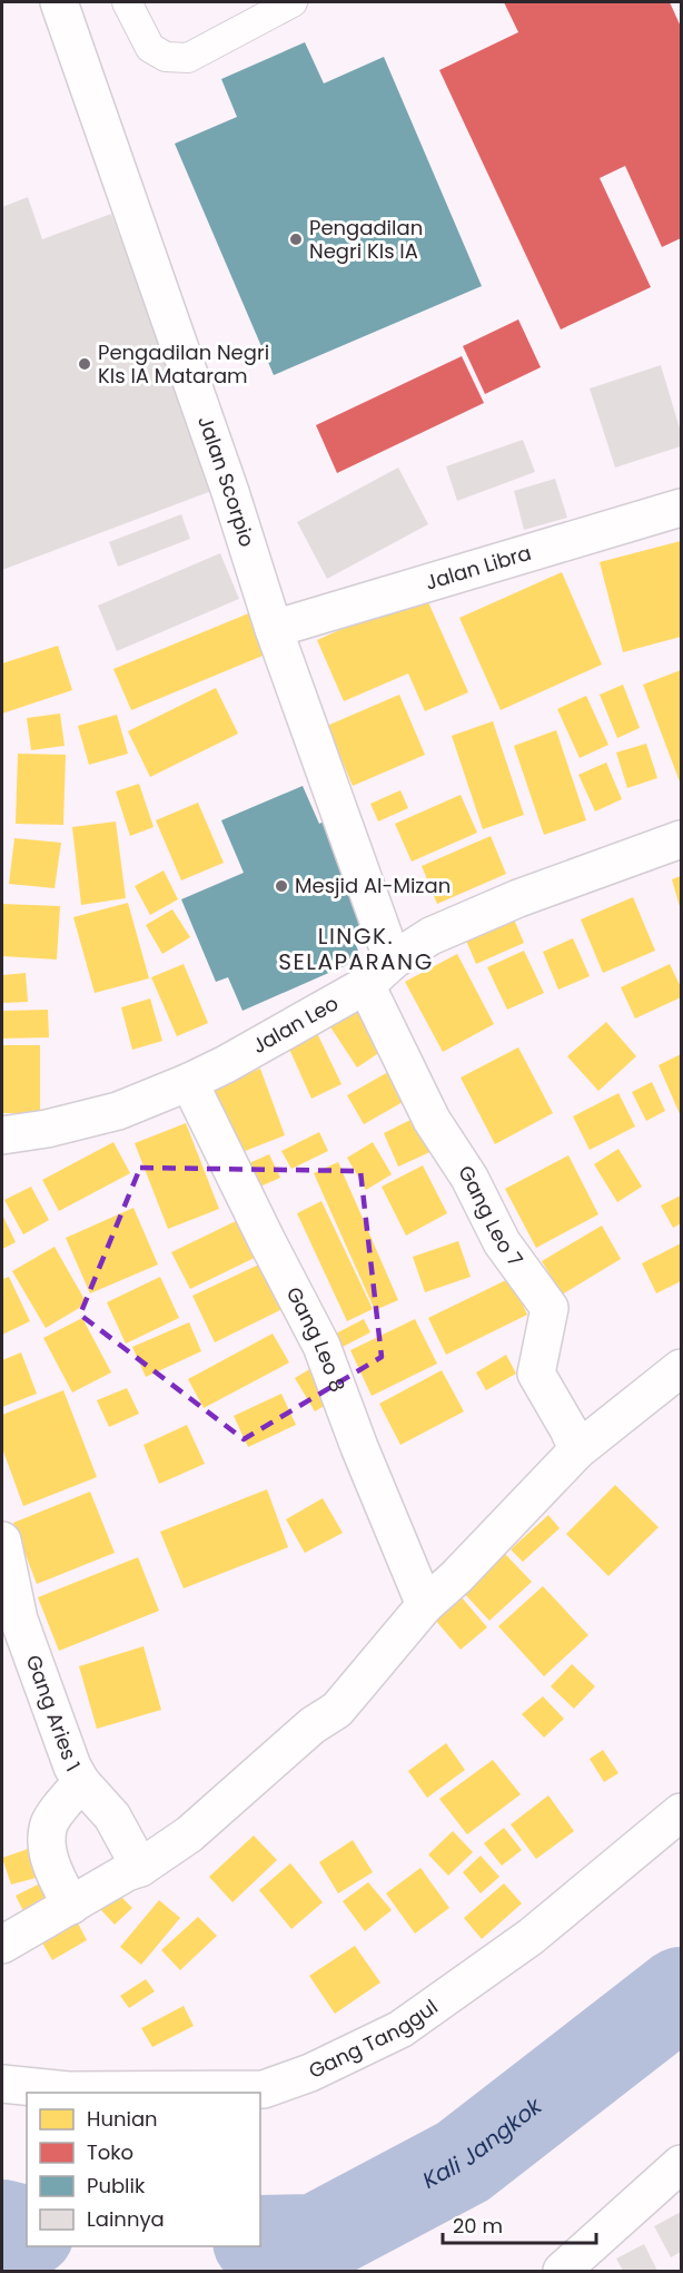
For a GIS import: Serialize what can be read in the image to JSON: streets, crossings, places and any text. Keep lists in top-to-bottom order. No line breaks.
{"streets":{"street":["Jalan Scorpio","Jalan Libra","Jalan Leo","Gang Leo 7","Gang Leo 8","Gang Aries 1","Gang Tanggul"]},"crossings":[["Jalan Scorpio","Jalan Libra"],["Jalan Scorpio","Jalan Leo"],["Jalan Leo","Gang Leo 7"],["Jalan Leo","Gang Leo 8"]],"districts":["LINGK. SELAPARANG"],"water":["Kali Jangkok"],"places":["Pengadilan Negri Kls IA","Pengadilan Negri Kls IA Mataram","Mesjid Al-Mizan"],"legend":["Hunian","Toko","Publik","Lainnya"],"scale_bar":"20 m"}
